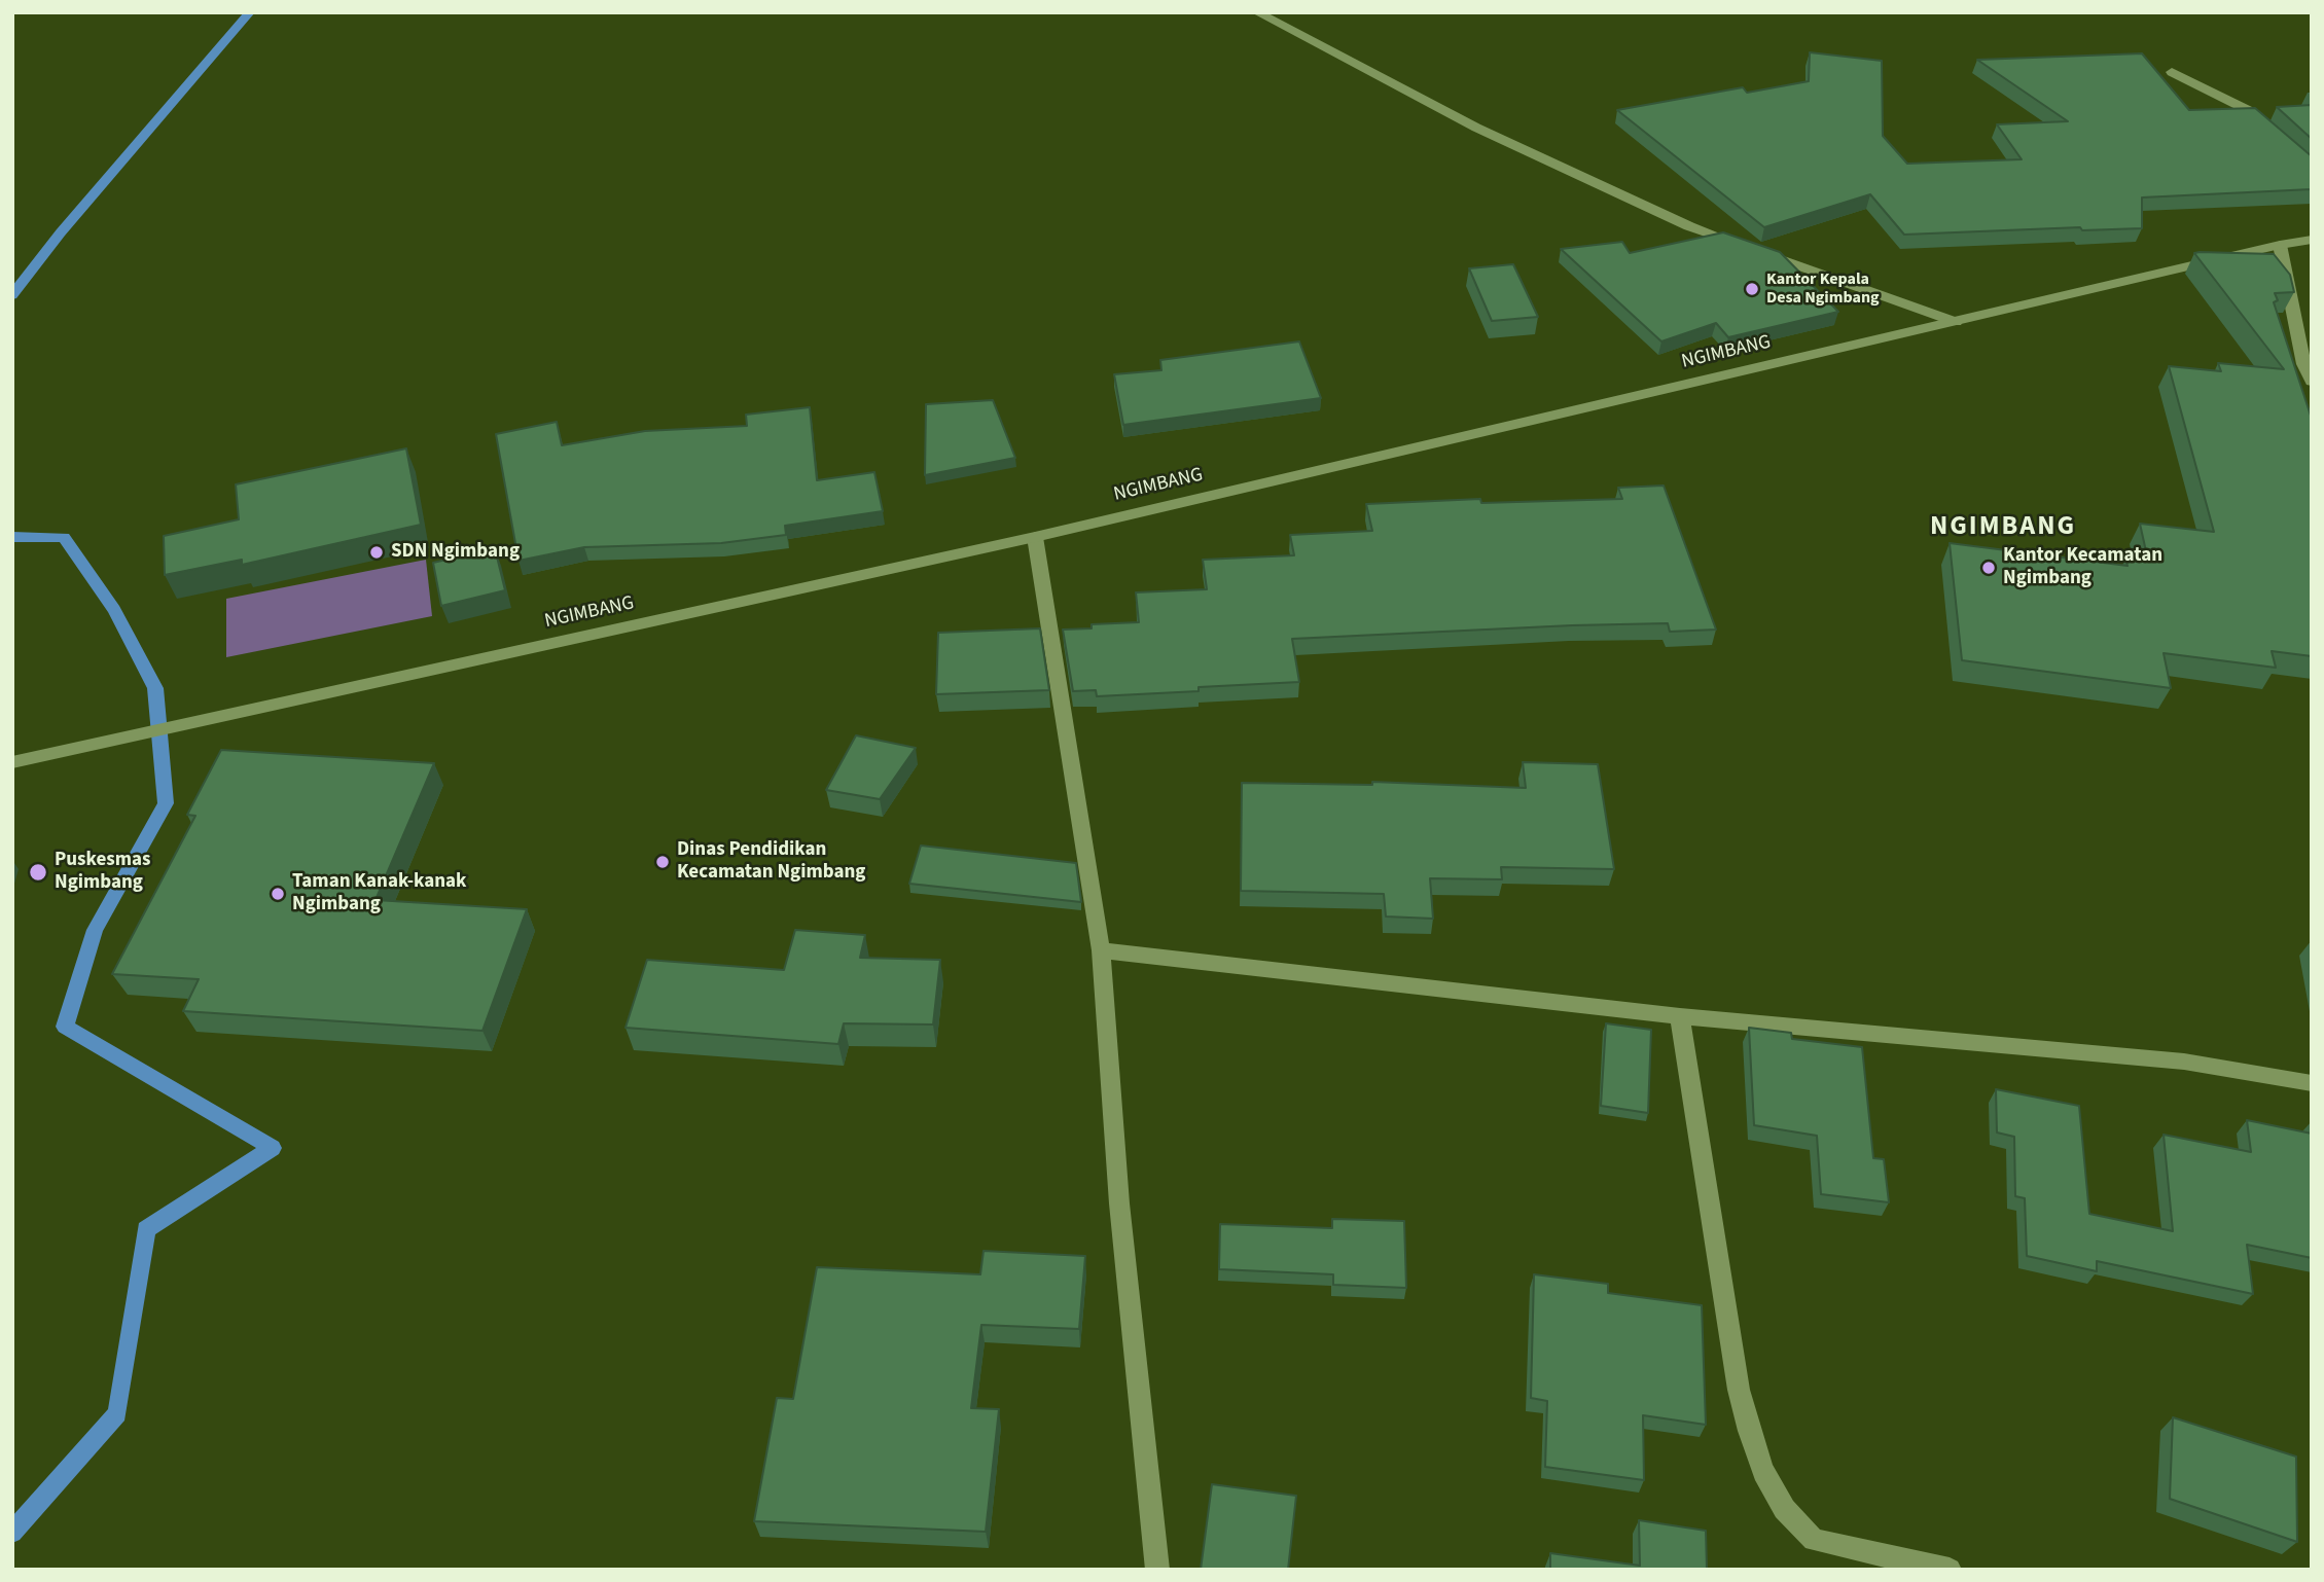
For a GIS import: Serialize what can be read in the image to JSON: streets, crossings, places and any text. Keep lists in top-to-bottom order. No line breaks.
{"streets":{"street":["NGIMBANG"]},"districts":["NGIMBANG"],"places":["Kantor Kepala Desa Ngimbang","SDN Ngimbang","Kantor Kecamatan Ngimbang","Dinas Pendidikan Kecamatan Ngimbang","Puskesmas Ngimbang","Taman Kanak-kanak Ngimbang"]}
